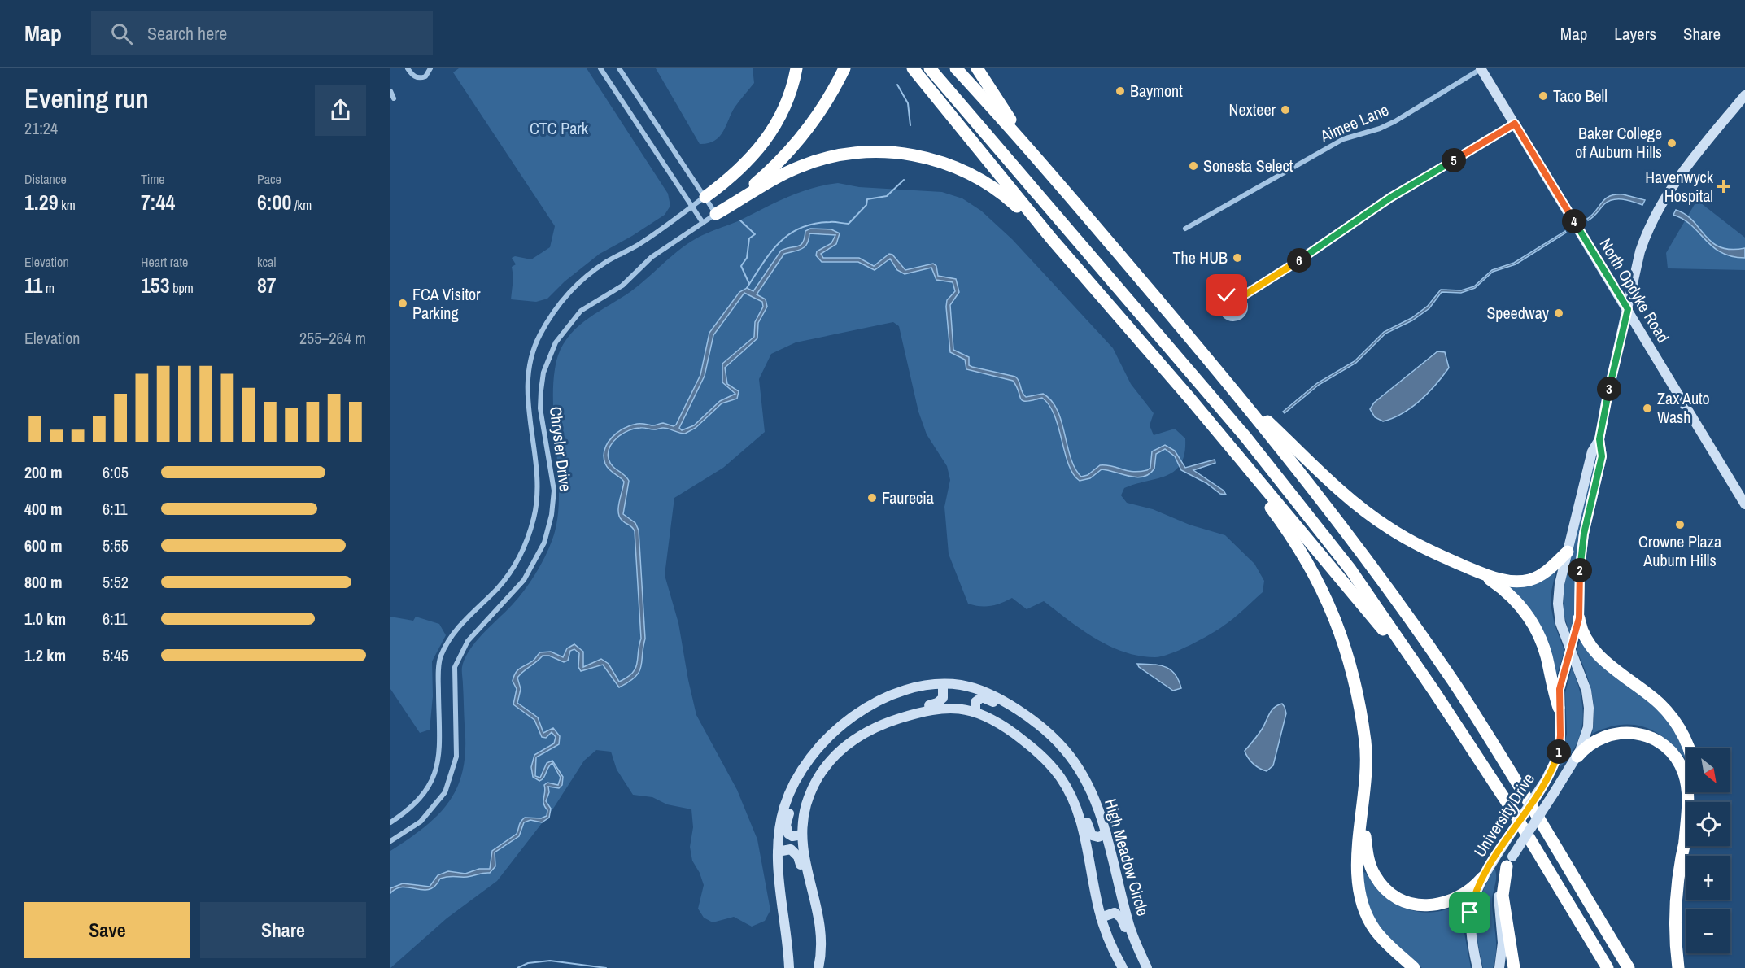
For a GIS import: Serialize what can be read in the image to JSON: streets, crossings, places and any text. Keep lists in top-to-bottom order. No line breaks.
{"streets":{"main road":["North Opdyke Road","University Drive","High Meadow Circle"],"street":["Aimee Lane","Chrysler Drive"]},"crossings":[["Aimee Lane","North Opdyke Road"],["North Opdyke Road","University Drive"]],"parks":["CTC Park"],"places":{"other":["Baymont","Taco Bell","Nexteer","Baker College of Auburn Hills","Sonesta Select","The HUB","FCA Visitor Parking","Speedway","Zax Auto Wash","Faurecia","Crowne Plaza Auburn Hills"],"health":["Havenwyck Hospital"]},"north":"bottom right","page":{"header":"Map","search":"Search here","nav":["Map","Layers","Share"],"heading":["Evening run","21:24"],"pins":["5","4","6","3","2","1"],"stats":[["Distance","1.29 km"],["Time","7:44"],["Pace","6:00 /km"],["Elevation","11 m"],["Heart rate","153 bpm"],["kcal","87"]],"chart":["Elevation","255–264 m"],"list":[{"name":"200 m","note":"6:05"},{"name":"400 m","note":"6:11"},{"name":"600 m","note":"5:55"},{"name":"800 m","note":"5:52"},{"name":"1.0 km","note":"6:11"},{"name":"1.2 km","note":"5:45"}],"map_buttons":["+","−"],"buttons":["Save","Share"]}}
